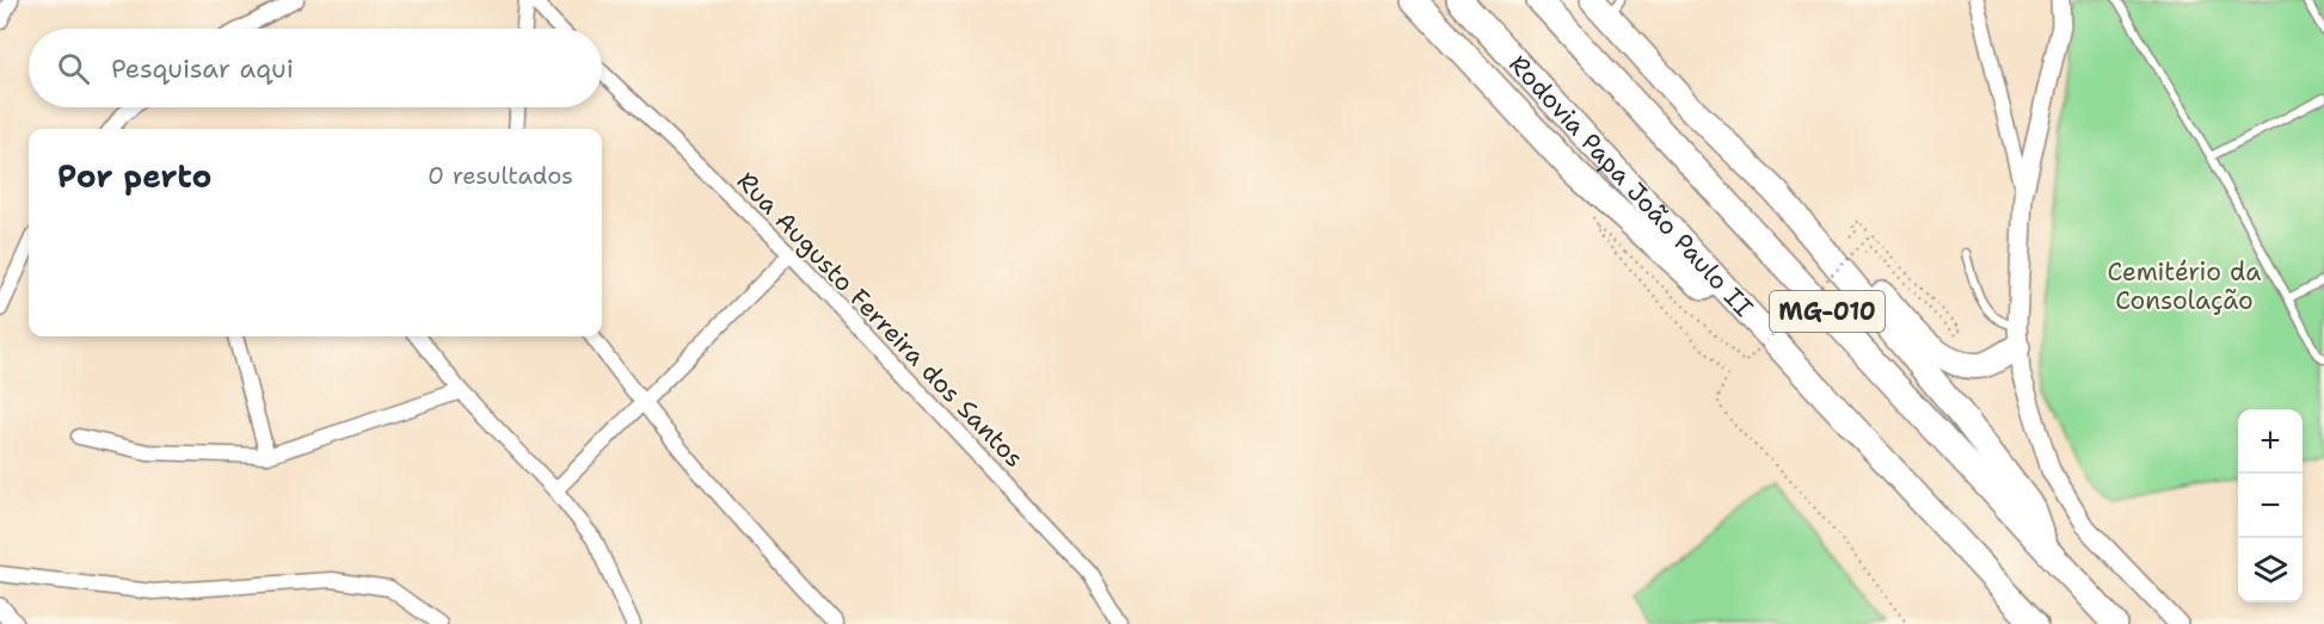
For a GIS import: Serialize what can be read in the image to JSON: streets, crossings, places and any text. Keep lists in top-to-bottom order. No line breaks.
{"streets":{"highway":["Rodovia Papa João Paulo II","MG-010"],"street":["Rua Augusto Ferreira dos Santos"]},"parks":["Cemitério da Consolação"],"page":{"search":"Pesquisar aqui","heading":["Por perto","0 resultados"],"map_buttons":["+","−"]}}
